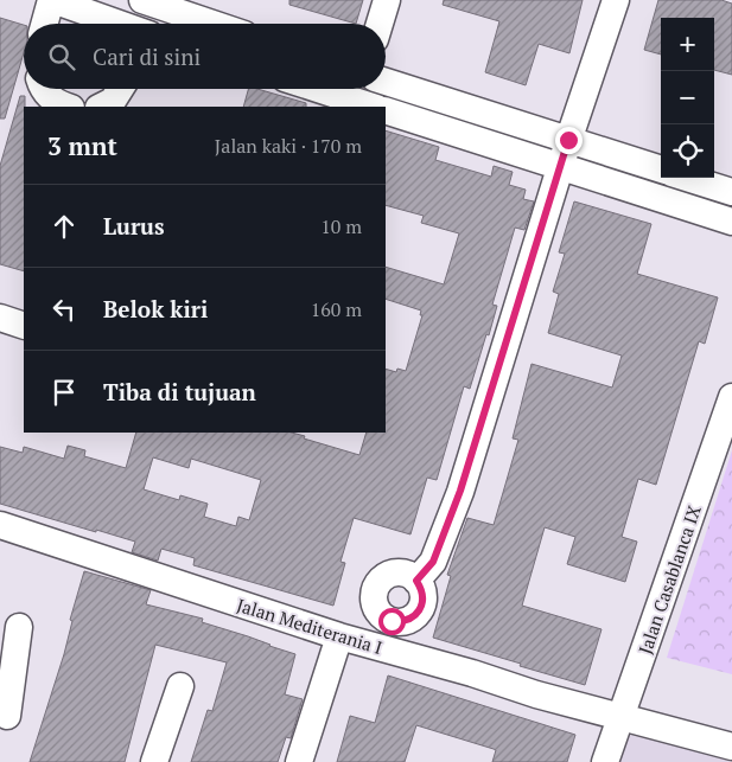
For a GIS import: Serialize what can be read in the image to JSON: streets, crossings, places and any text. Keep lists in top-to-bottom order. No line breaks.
{"streets":{"street":["Jalan Casablanca IX","Jalan Mediterania I"]},"crossings":[["Jalan Casablanca IX","Jalan Mediterania I"]],"page":{"map_buttons":["+","−"],"search":"Cari di sini","heading":["3 mnt","Jalan kaki · 170 m"],"list":[["Lurus","10 m"],["Belok kiri","160 m"],"Tiba di tujuan"]}}
